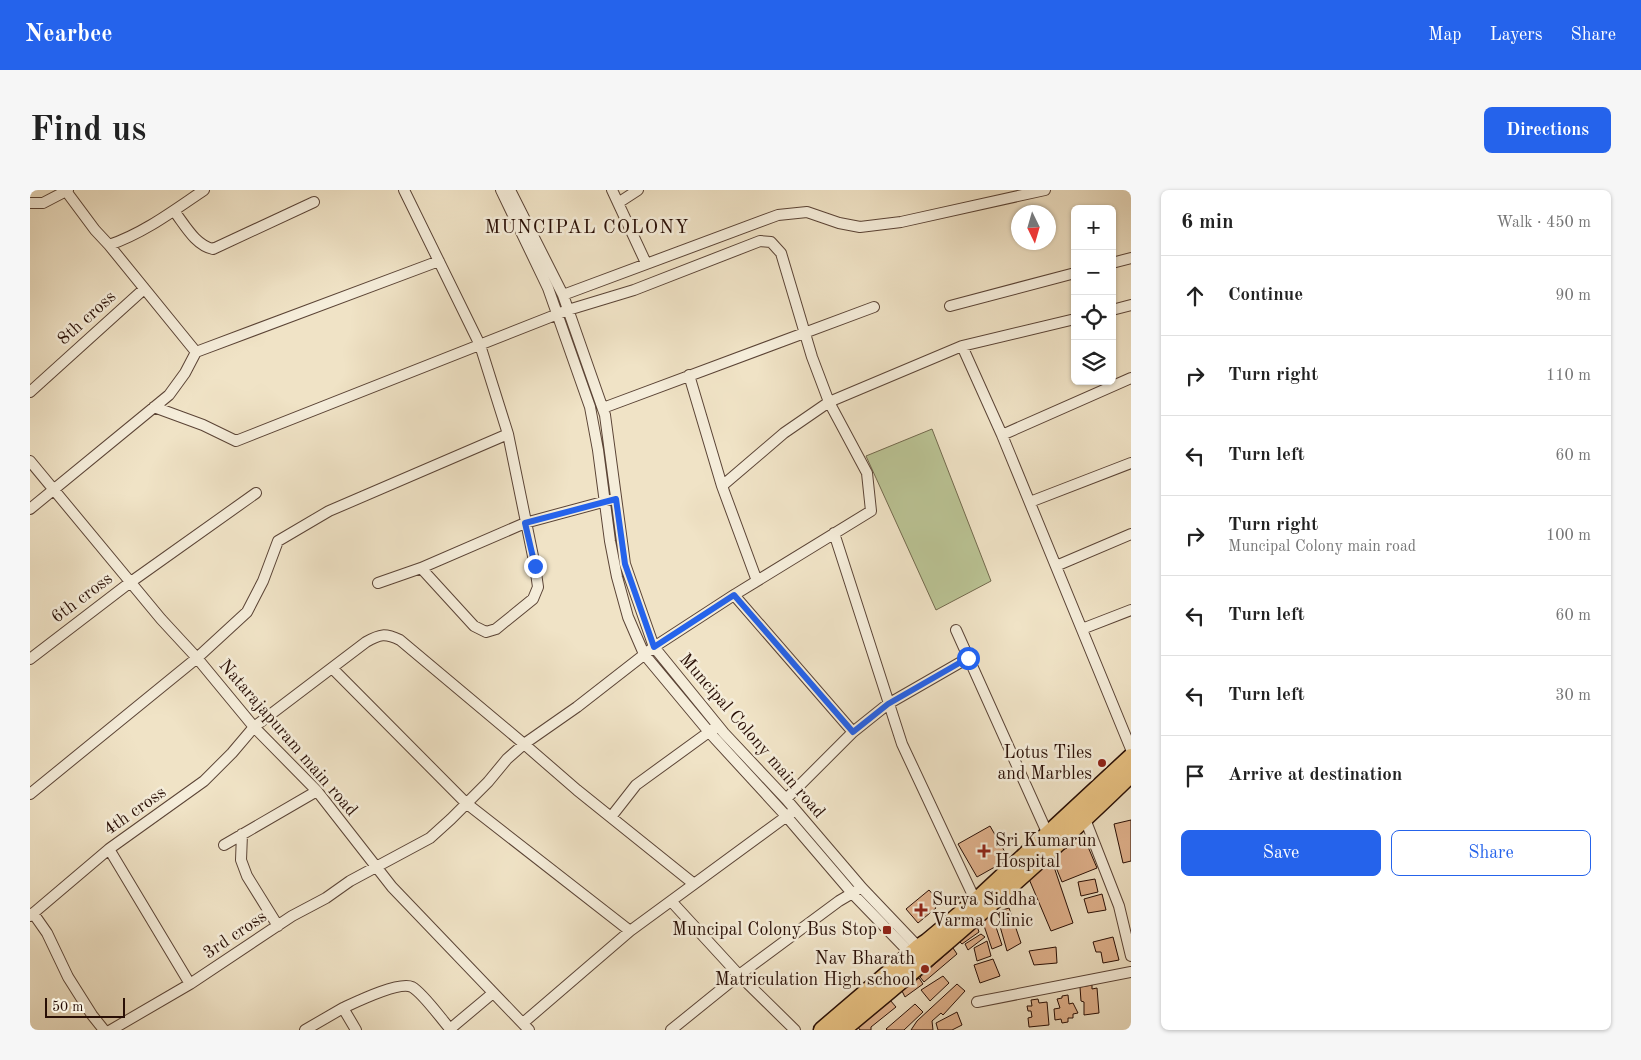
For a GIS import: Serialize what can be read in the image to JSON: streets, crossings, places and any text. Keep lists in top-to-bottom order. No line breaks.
{"streets":{"street":["8th cross","6th cross","Muncipal Colony main road","Natarajapuram main road","4th cross","3rd cross"]},"crossings":[["6th cross","Natarajapuram main road"],["Muncipal Colony main road","3rd cross"],["Natarajapuram main road","4th cross"],["Natarajapuram main road","3rd cross"],["4th cross","3rd cross"]],"districts":["MUNCIPAL COLONY"],"places":{"other":["Lotus Tiles and Marbles","Nav Bharath Matriculation High school"],"health":["Sri Kumarun Hospital","Surya Siddha Varma Clinic"],"transit":["Muncipal Colony Bus Stop"]},"scale_bar":"50 m","north":"bottom","page":{"header":"Nearbee","nav":["Map","Layers","Share"],"buttons":["Directions",["Save","Share"]],"title":"Find us","heading":["6 min","Walk · 450 m"],"map_buttons":["+","−"],"list":[["Continue","90 m"],["Turn right","110 m"],["Turn left","60 m"],["Turn right","Muncipal Colony main road","100 m"],["Turn left","60 m"],["Turn left","30 m"],"Arrive at destination"],"scale":"50 m"}}
